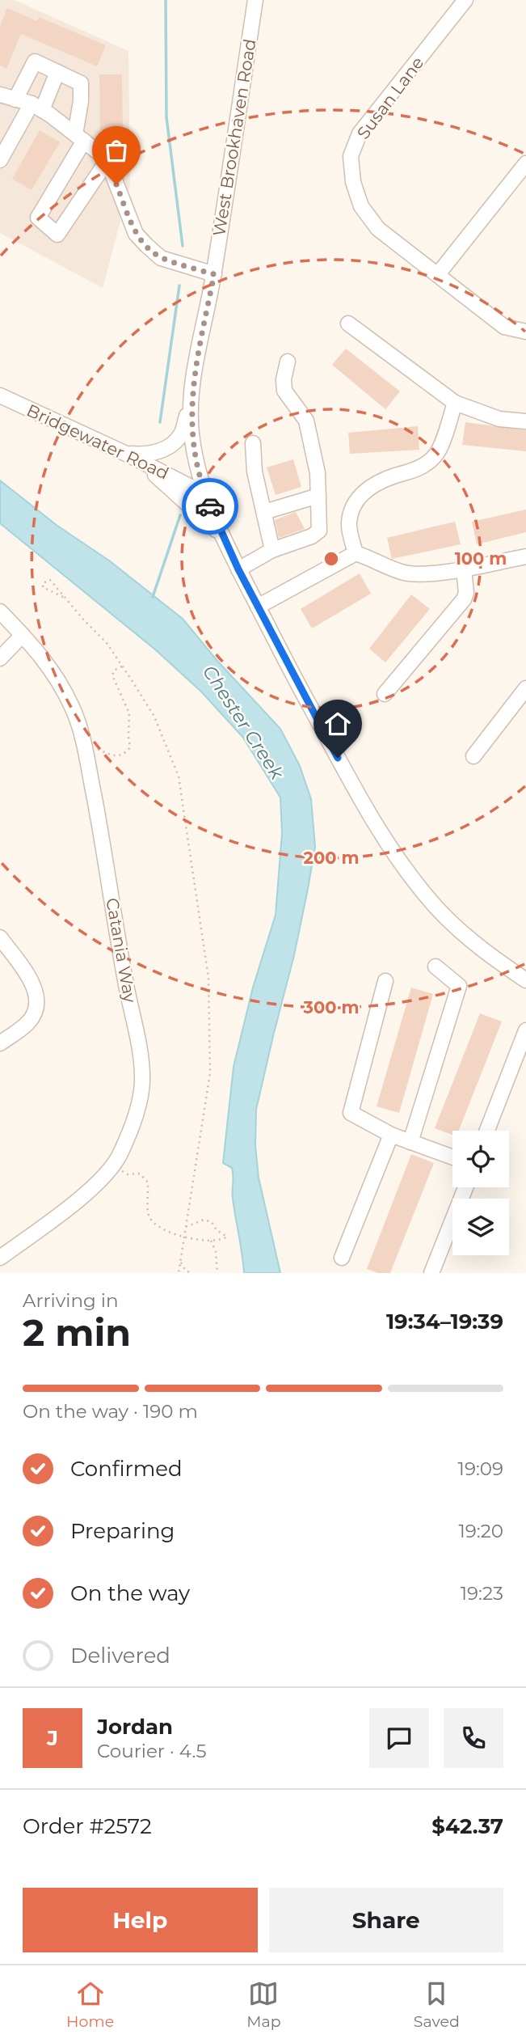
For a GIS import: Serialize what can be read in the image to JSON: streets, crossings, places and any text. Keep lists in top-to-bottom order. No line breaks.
{"streets":{"street":["Susan Lane","West Brookhaven Road","Bridgewater Road","Catania Way"]},"crossings":[["West Brookhaven Road","Bridgewater Road"]],"water":["Chester Creek"],"page":{"heading":["2 min","Arriving in","19:34–19:39"],"panel":["Jordan","Courier · 4.5","Order #2572","$42.37"],"bar":"On the way · 190 m","list":[["Confirmed","19:09"],["Preparing","19:20"],["On the way","19:23"],"Delivered"],"round":"J","buttons":["Help","Share"],"tabs":["Home","Map","Saved"]},"rings":["100 m","200 m","300 m"]}
